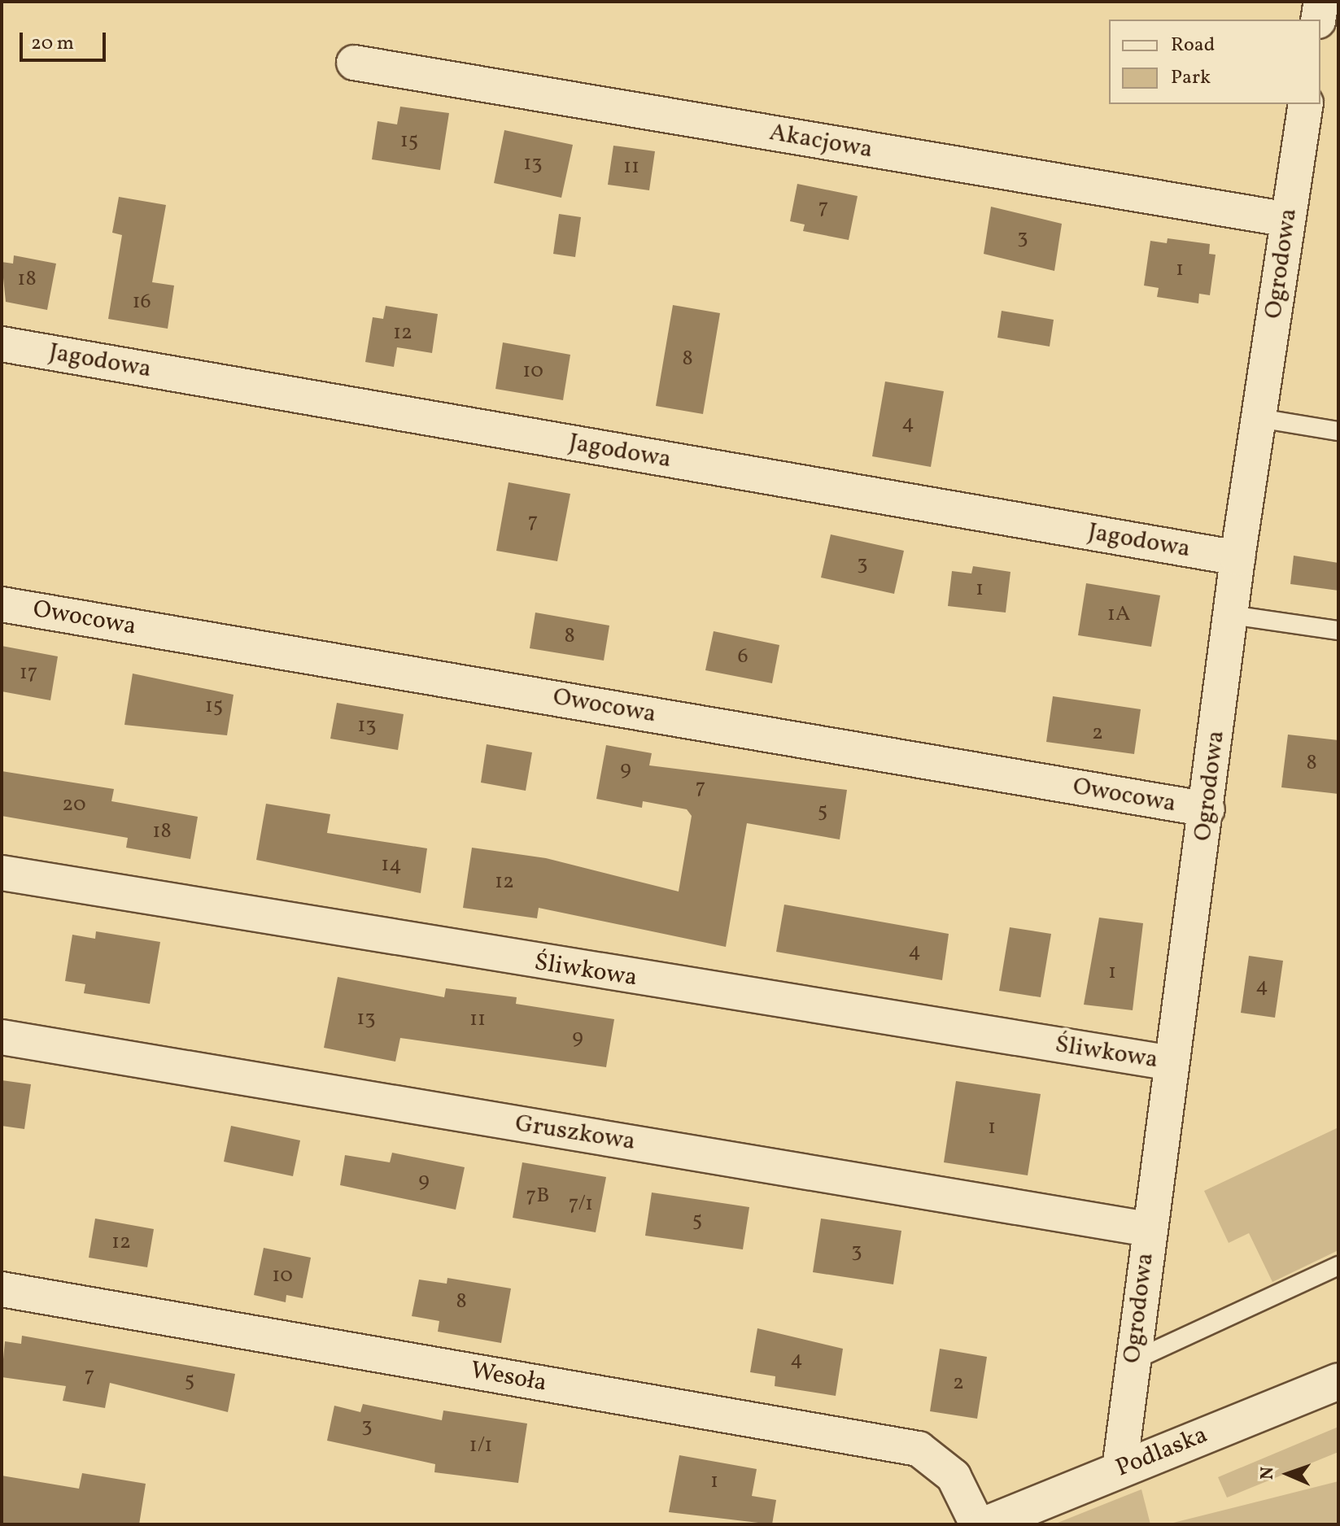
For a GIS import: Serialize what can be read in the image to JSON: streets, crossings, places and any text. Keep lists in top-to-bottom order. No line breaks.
{"streets":{"street":["Akacjowa","Ogrodowa","Jagodowa","Owocowa","Śliwkowa","Gruszkowa","Wesoła","Podlaska"]},"crossings":[["Akacjowa","Ogrodowa"],["Ogrodowa","Jagodowa"],["Ogrodowa","Owocowa"],["Ogrodowa","Śliwkowa"],["Ogrodowa","Gruszkowa"],["Ogrodowa","Podlaska"]],"house_numbers":["15","13","11","7","3","1","18","16","12","8","10","4","7","3","1","1A","8","6","17","15","13","2","8","9","7","20","5","18","14","12","4","1","4","13","11","9","1","9","7B","7/1","5","12","3","10","8","4","7","5","2","3","1/1","1"],"legend":["Road","Park"],"scale_bar":"20 m","north":"left"}
